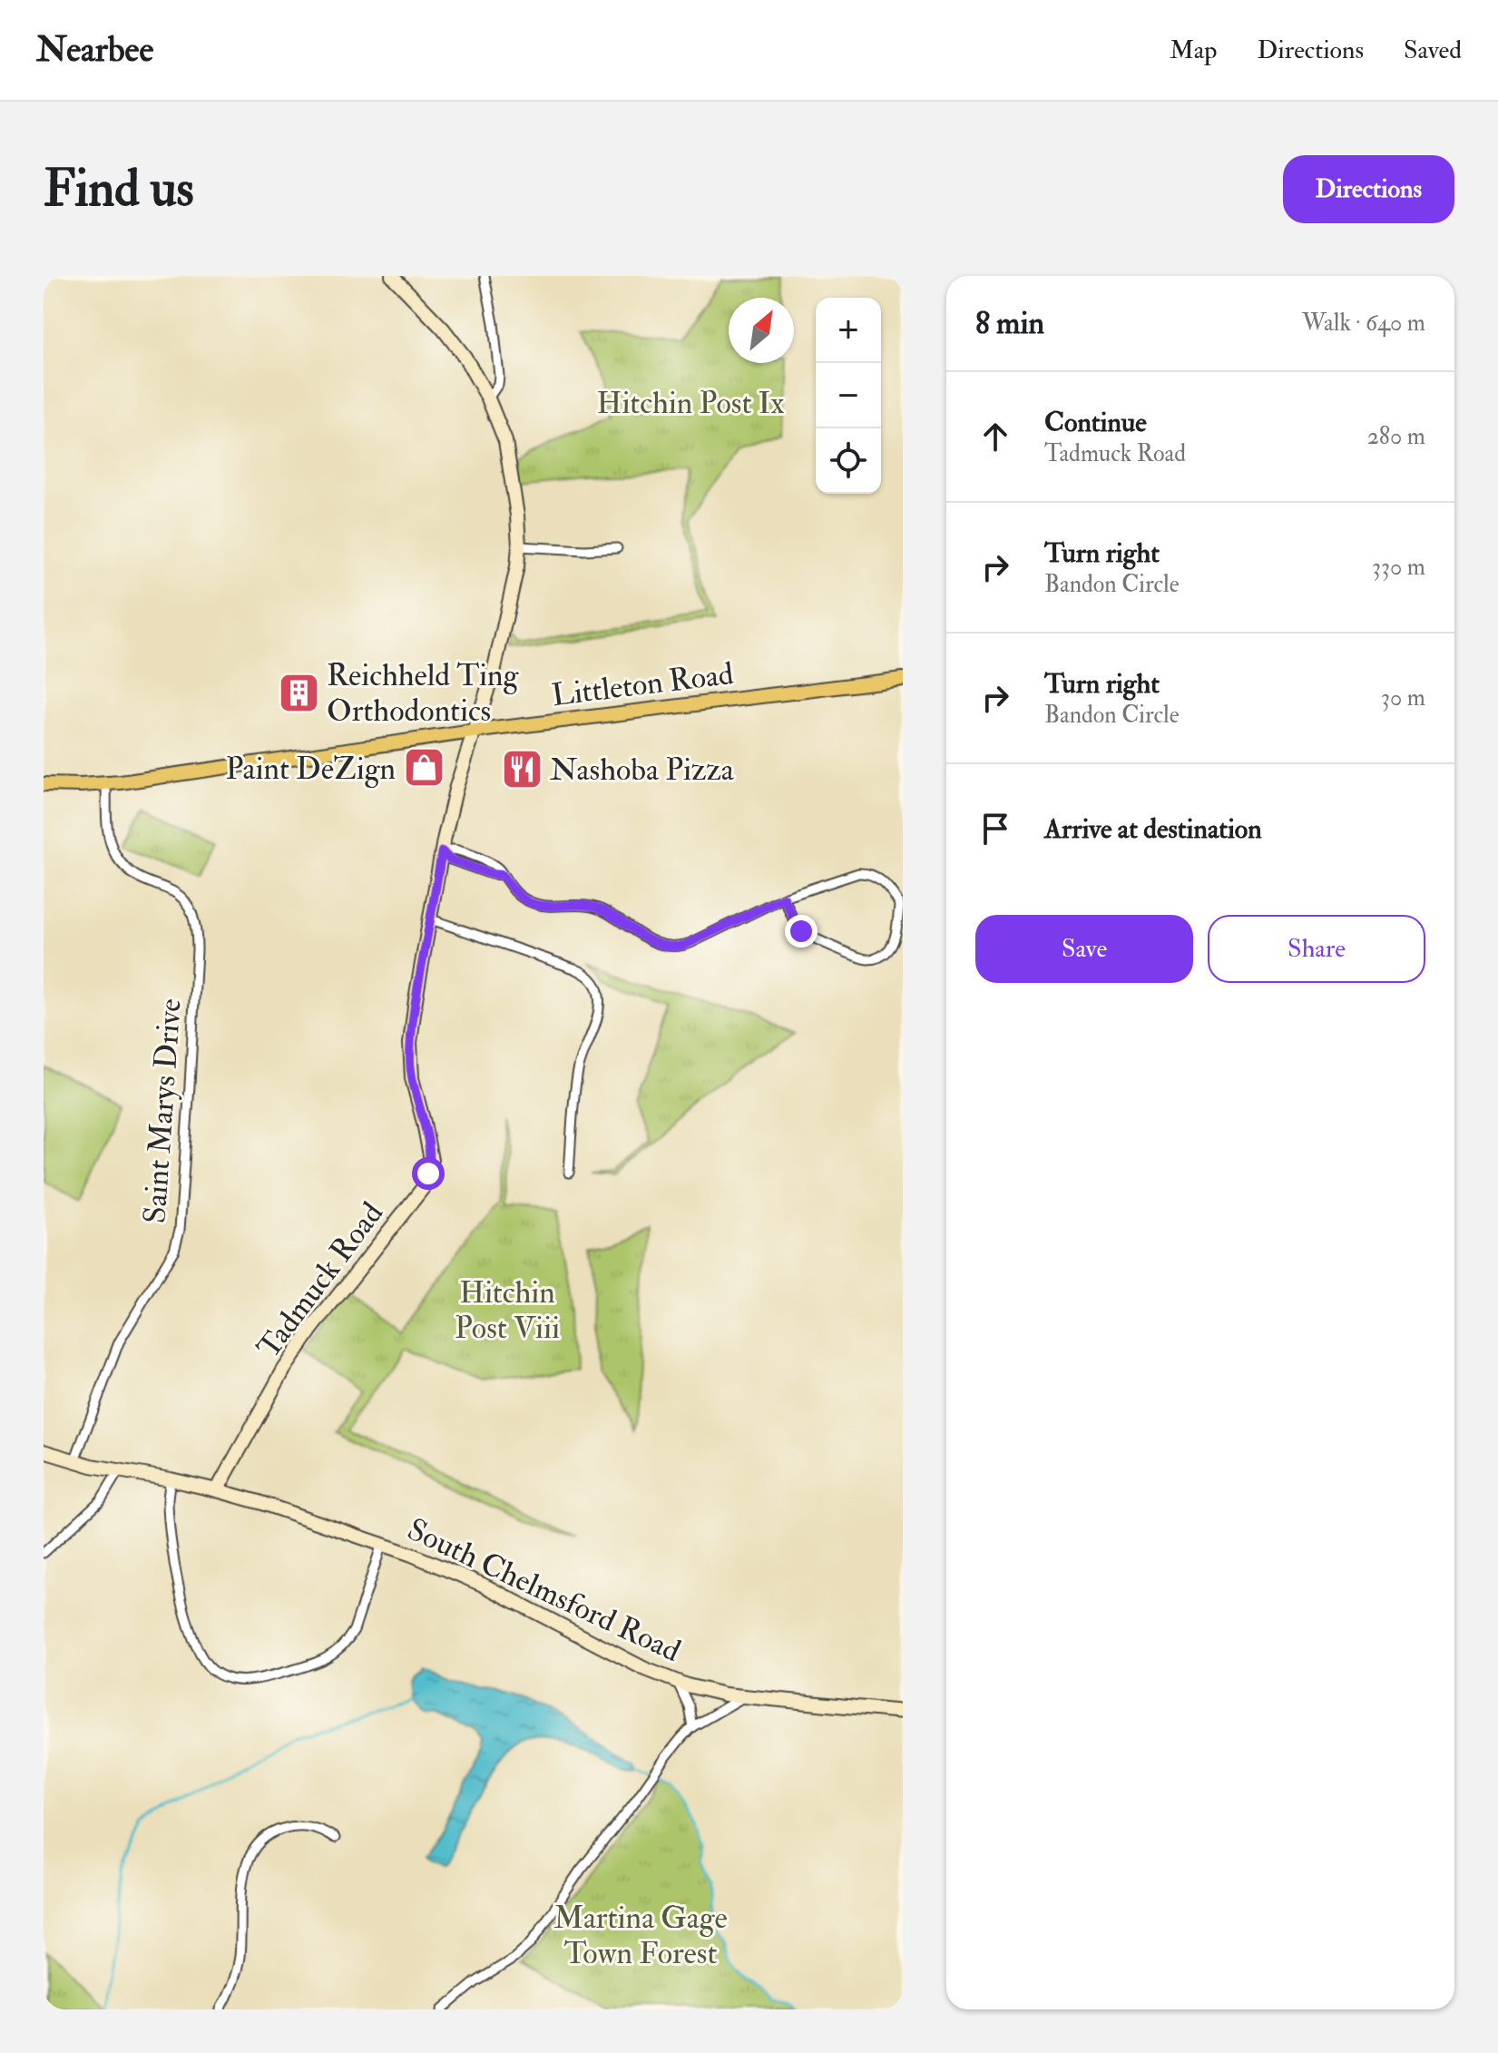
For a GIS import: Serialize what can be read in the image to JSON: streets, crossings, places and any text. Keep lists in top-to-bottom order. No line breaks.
{"streets":{"main road":["Littleton Road"],"street":["Saint Marys Drive","Tadmuck Road","South Chelmsford Road"]},"crossings":[["Littleton Road","Saint Marys Drive"],["Littleton Road","Tadmuck Road"],["Saint Marys Drive","South Chelmsford Road"],["Tadmuck Road","South Chelmsford Road"]],"parks":["Hitchin Post Ix","Hitchin Post Viii","Martina Gage Town Forest"],"places":{"building":["Reichheld Ting Orthodontics"],"shop":["Paint DeZign"],"restaurant":["Nashoba Pizza"]},"north":"top right","page":{"header":"Nearbee","nav":["Map","Directions","Saved"],"buttons":["Directions",["Save","Share"]],"title":"Find us","heading":["8 min","Walk · 640 m"],"map_buttons":["+","−"],"list":[["Continue","Tadmuck Road","280 m"],["Turn right","Bandon Circle","330 m"],["Turn right","Bandon Circle","30 m"],"Arrive at destination"]}}
